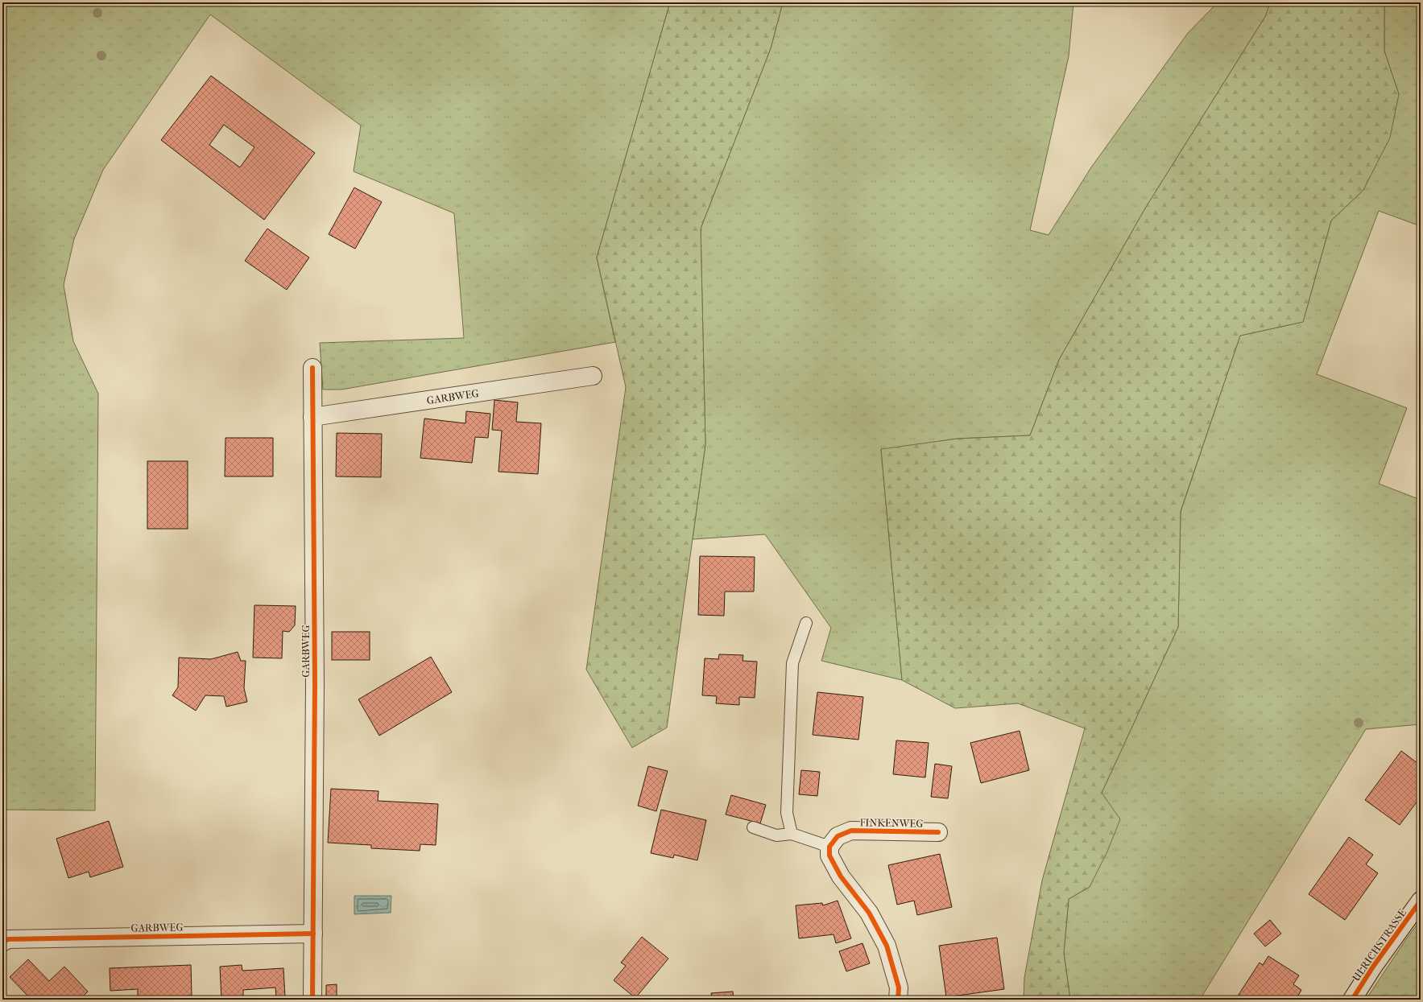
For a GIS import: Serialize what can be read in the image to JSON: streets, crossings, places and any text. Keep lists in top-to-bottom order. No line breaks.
{"streets":{"street":["GARBWEG","FINKENWEG","ULRICHSTRASSE"]}}
